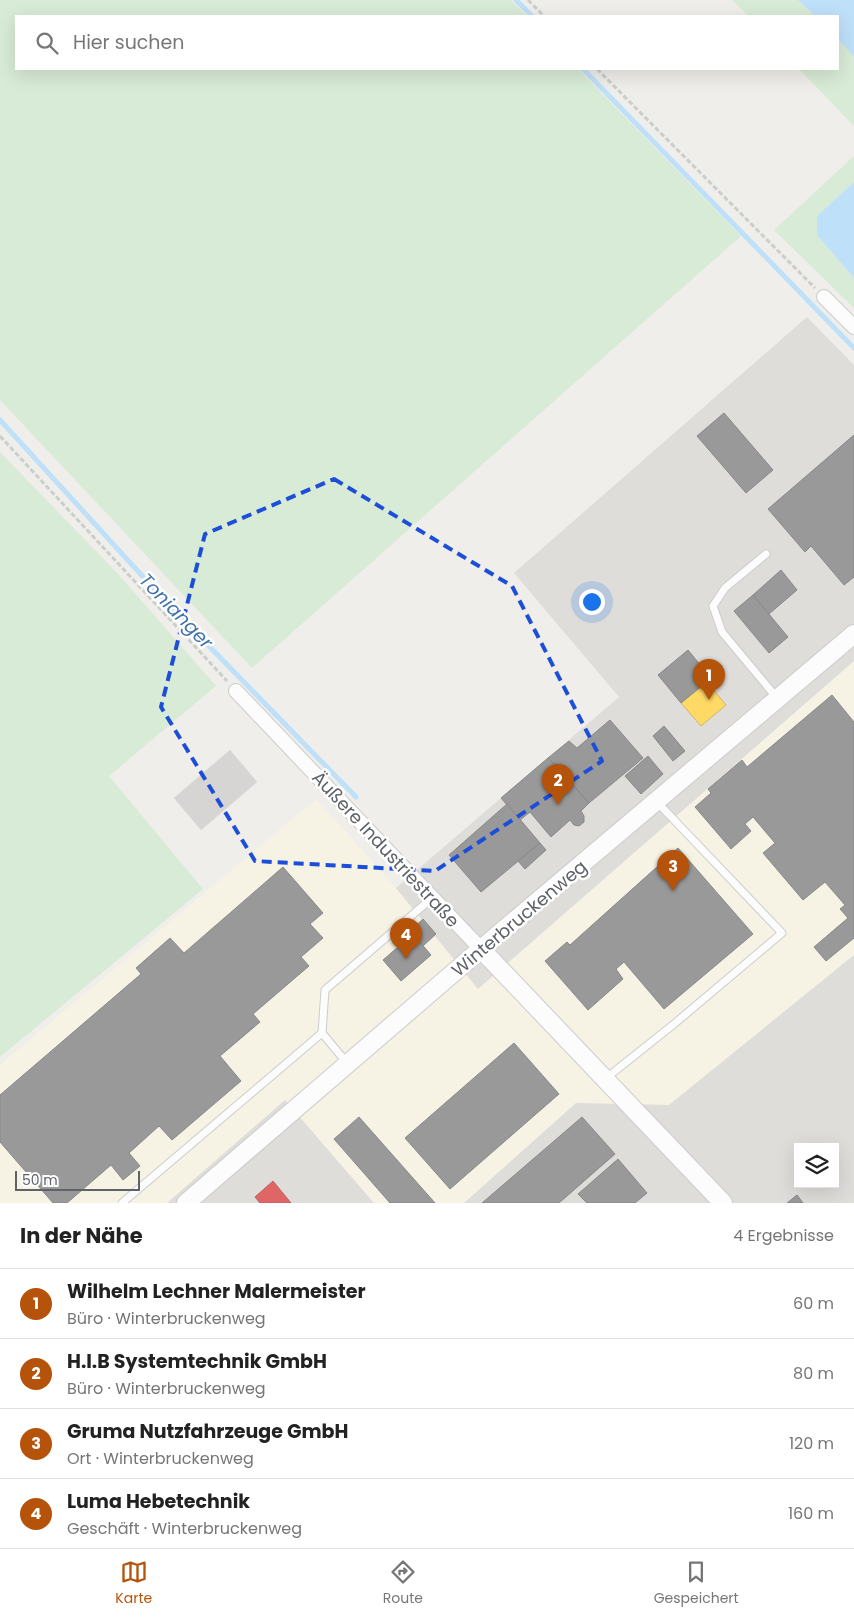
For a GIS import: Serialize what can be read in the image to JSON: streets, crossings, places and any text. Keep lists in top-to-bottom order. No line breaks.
{"streets":{"street":["Äußere Industriestraße","Winterbruckenweg"]},"crossings":[["Äußere Industriestraße","Winterbruckenweg"]],"water":["Tonianger"],"scale_bar":"50 m","page":{"search":"Hier suchen","pins":["1","2","3","4"],"scale":"50 m","heading":["In der Nähe","4 Ergebnisse"],"list":[{"mark":"1","name":"Wilhelm Lechner Malermeister","note":"Büro · Winterbruckenweg","value":"60 m"},{"mark":"2","name":"H.I.B Systemtechnik GmbH","note":"Büro · Winterbruckenweg","value":"80 m"},{"mark":"3","name":"Gruma Nutzfahrzeuge GmbH","note":"Ort · Winterbruckenweg","value":"120 m"},{"mark":"4","name":"Luma Hebetechnik","note":"Geschäft · Winterbruckenweg","value":"160 m"}],"nav":["Karte","Route","Gespeichert"]}}
